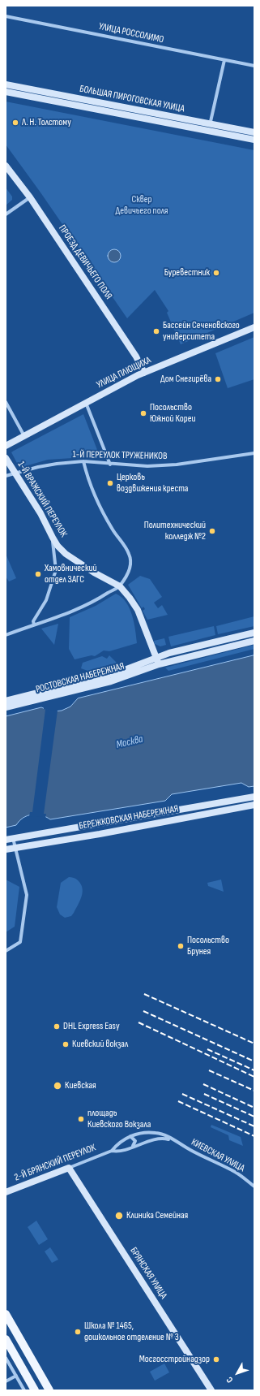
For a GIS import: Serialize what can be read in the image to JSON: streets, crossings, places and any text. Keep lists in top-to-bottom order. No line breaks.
{"streets":{"main road":["БОЛЬШАЯ ПИРОГОВСКАЯ УЛИЦА","ПРОЕЗД ДЕВИЧЬЕГО ПОЛЯ","УЛИЦА ПЛЮЩИХА","1-Й ВРАЖСКИЙ ПЕРЕУЛОК","РОСТОВСКАЯ НАБЕРЕЖНАЯ","БЕРЕЖКОВСКАЯ НАБЕРЕЖНАЯ","2-Й БРЯНСКИЙ ПЕРЕУЛОК","БРЯНСКАЯ УЛИЦА"],"street":["УЛИЦА РОССОЛИМО","1-Й ПЕРЕУЛОК ТРУЖЕНИКОВ","КИЕВСКАЯ УЛИЦА"]},"crossings":[["ПРОЕЗД ДЕВИЧЬЕГО ПОЛЯ","УЛИЦА ПЛЮЩИХА"],["1-Й ПЕРЕУЛОК ТРУЖЕНИКОВ","1-Й ВРАЖСКИЙ ПЕРЕУЛОК"],["1-Й ВРАЖСКИЙ ПЕРЕУЛОК","РОСТОВСКАЯ НАБЕРЕЖНАЯ"],["КИЕВСКАЯ УЛИЦА","2-Й БРЯНСКИЙ ПЕРЕУЛОК"],["2-Й БРЯНСКИЙ ПЕРЕУЛОК","БРЯНСКАЯ УЛИЦА"]],"water":["Москва"],"parks":["Сквер Девичьего поля"],"places":["Л. Н. Толстому","Буревестник","Бассейн Сеченовского университета","Дом Снегирёва","Посольство Южной Кореи","Церковь воздвижения креста","Политехнический колледж №2","Хамовнический отдел ЗАГС","Посольство Брунея","DHL Express Easy","Киевский вокзал","Киевская","площадь Киевского Вокзала","Клиника Семейная","Школа № 1465, дошкольное отделение № 3","Мосгосстройнадзор"],"north":"bottom left"}
